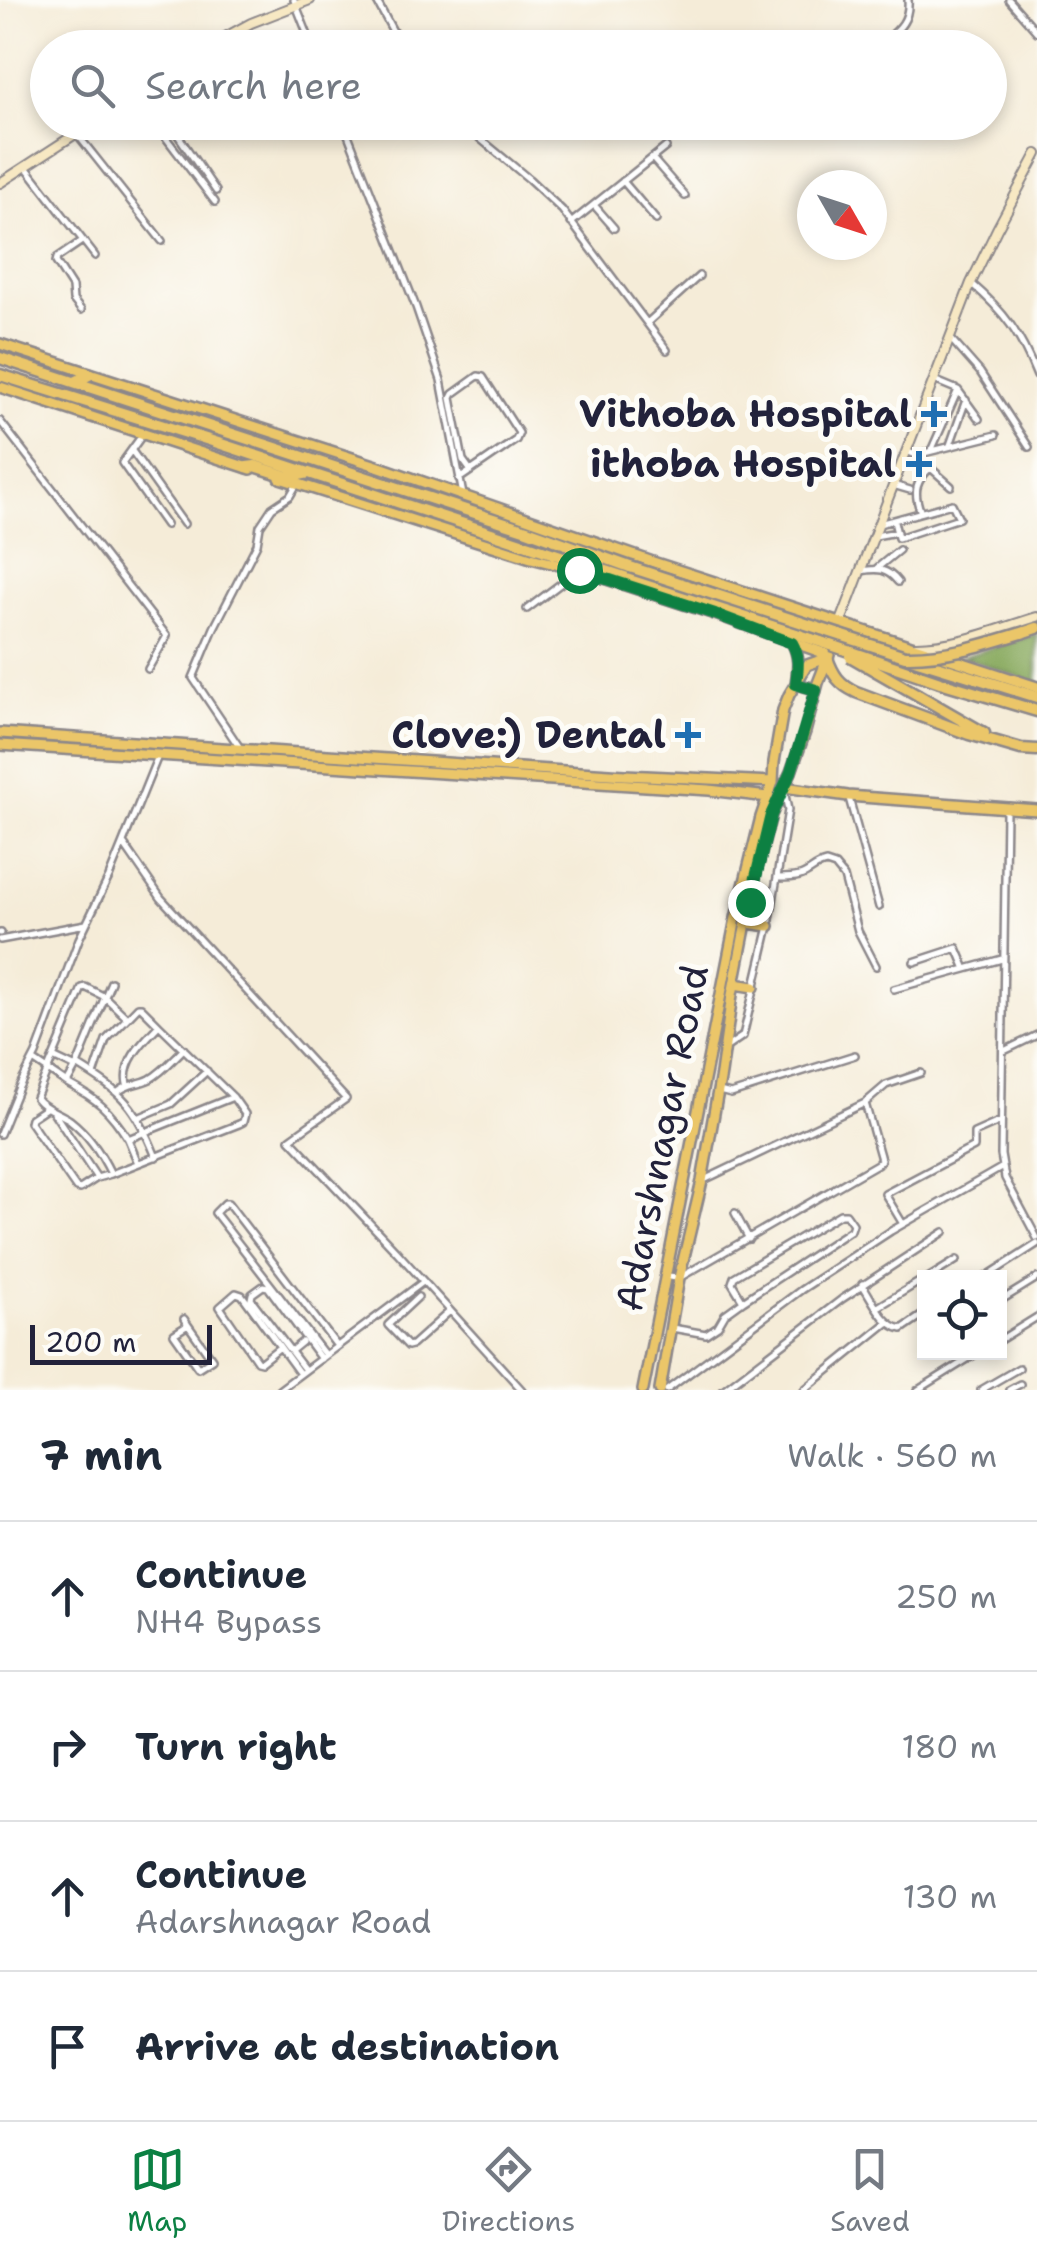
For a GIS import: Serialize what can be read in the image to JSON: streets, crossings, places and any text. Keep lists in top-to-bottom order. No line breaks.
{"streets":{"main road":["Adarshnagar Road"]},"places":{"health":["Vithoba Hospital","ithoba Hospital","Clove:) Dental"]},"scale_bar":"200 m","north":"bottom right","page":{"search":"Search here","scale":"200 m","heading":["7 min","Walk · 560 m"],"list":[["Continue","NH4 Bypass","250 m"],["Turn right","180 m"],["Continue","Adarshnagar Road","130 m"],"Arrive at destination"],"nav":["Map","Directions","Saved"]}}
